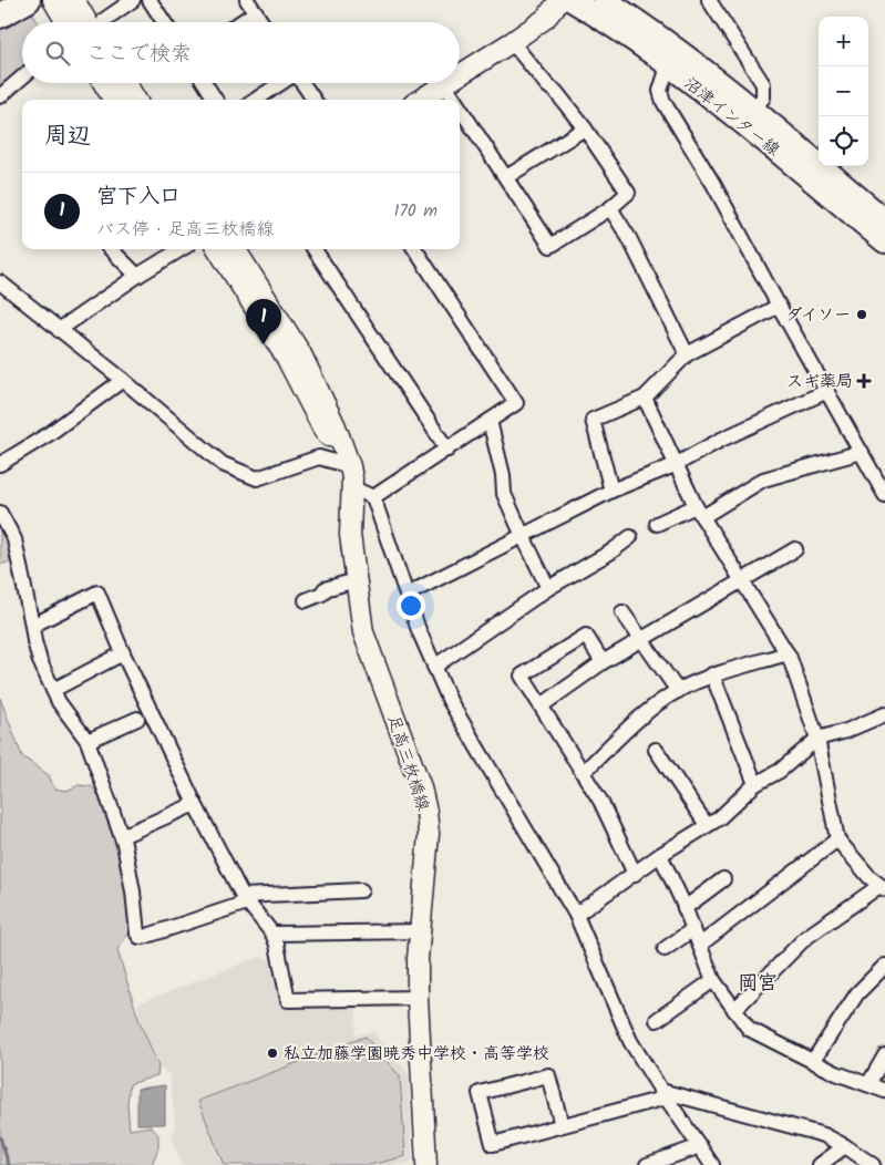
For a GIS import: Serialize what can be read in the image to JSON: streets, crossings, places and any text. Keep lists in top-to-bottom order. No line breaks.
{"streets":{"main road":["沼津インター線","足高三枚橋線"]},"districts":["岡宮"],"places":{"other":["ダイソー","私立加藤学園暁秀中学校・高等学校"],"health":["スギ薬局"]},"page":{"map_buttons":["+","−"],"search":"ここで検索","heading":"周辺","list":[{"mark":"1","name":"宮下入口","note":"バス停 · 足高三枚橋線","value":"170 m"}],"pins":"1"}}
